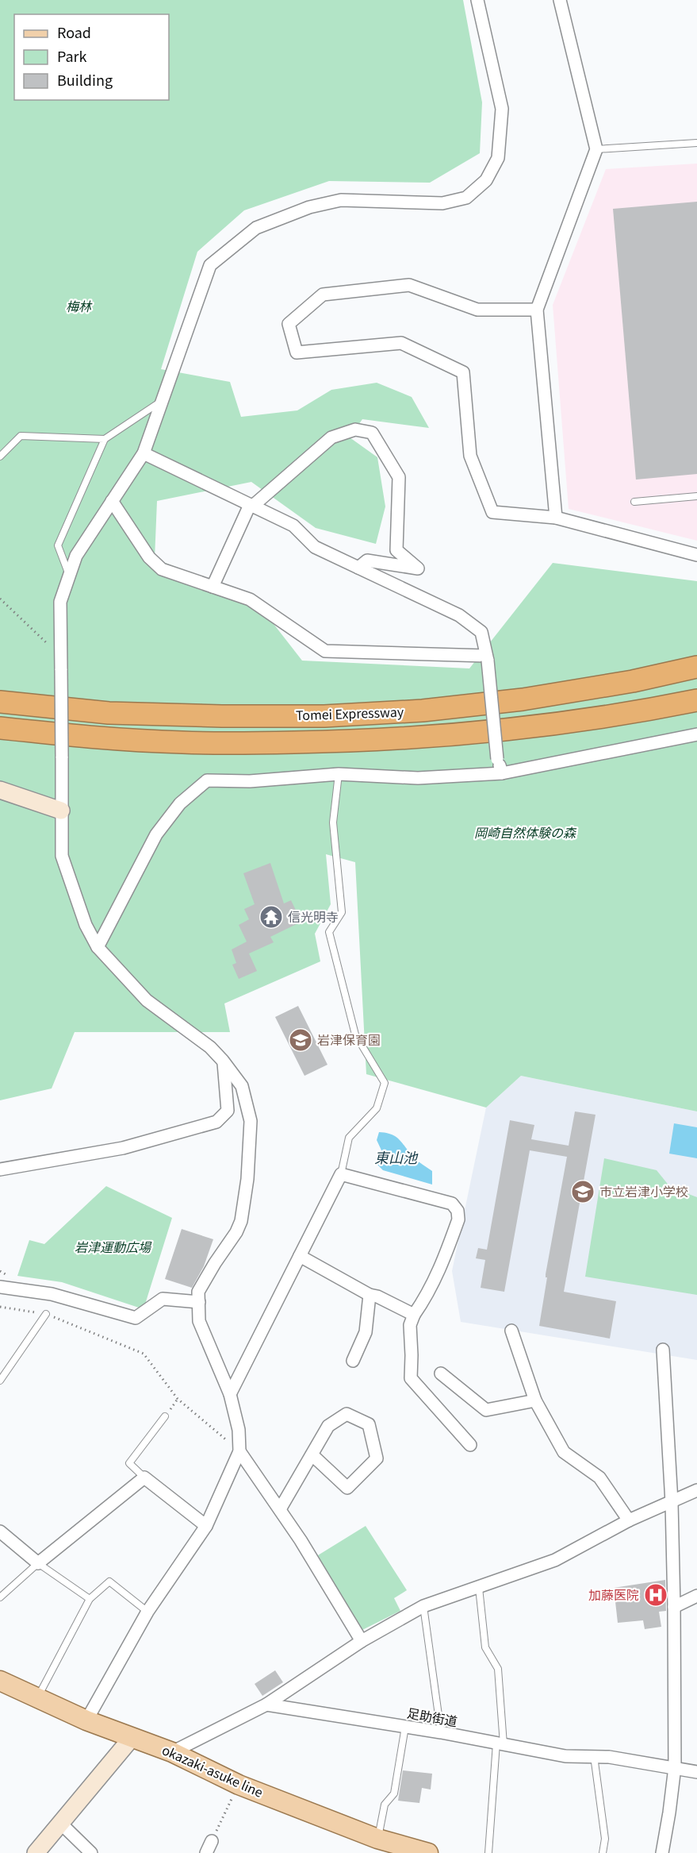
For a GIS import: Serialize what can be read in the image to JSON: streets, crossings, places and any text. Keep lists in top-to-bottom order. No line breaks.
{"streets":{"highway":["Tomei Expressway"],"main road":["okazaki-asuke line"],"street":["足助街道"]},"water":["東山池"],"parks":["梅林","岡崎自然体験の森","岩津運動広場"],"places":{"temple":["信光明寺"],"school or university":["岩津保育園","市立岩津小学校"],"hospital":["加藤医院"]},"legend":["Road","Park","Building"]}
